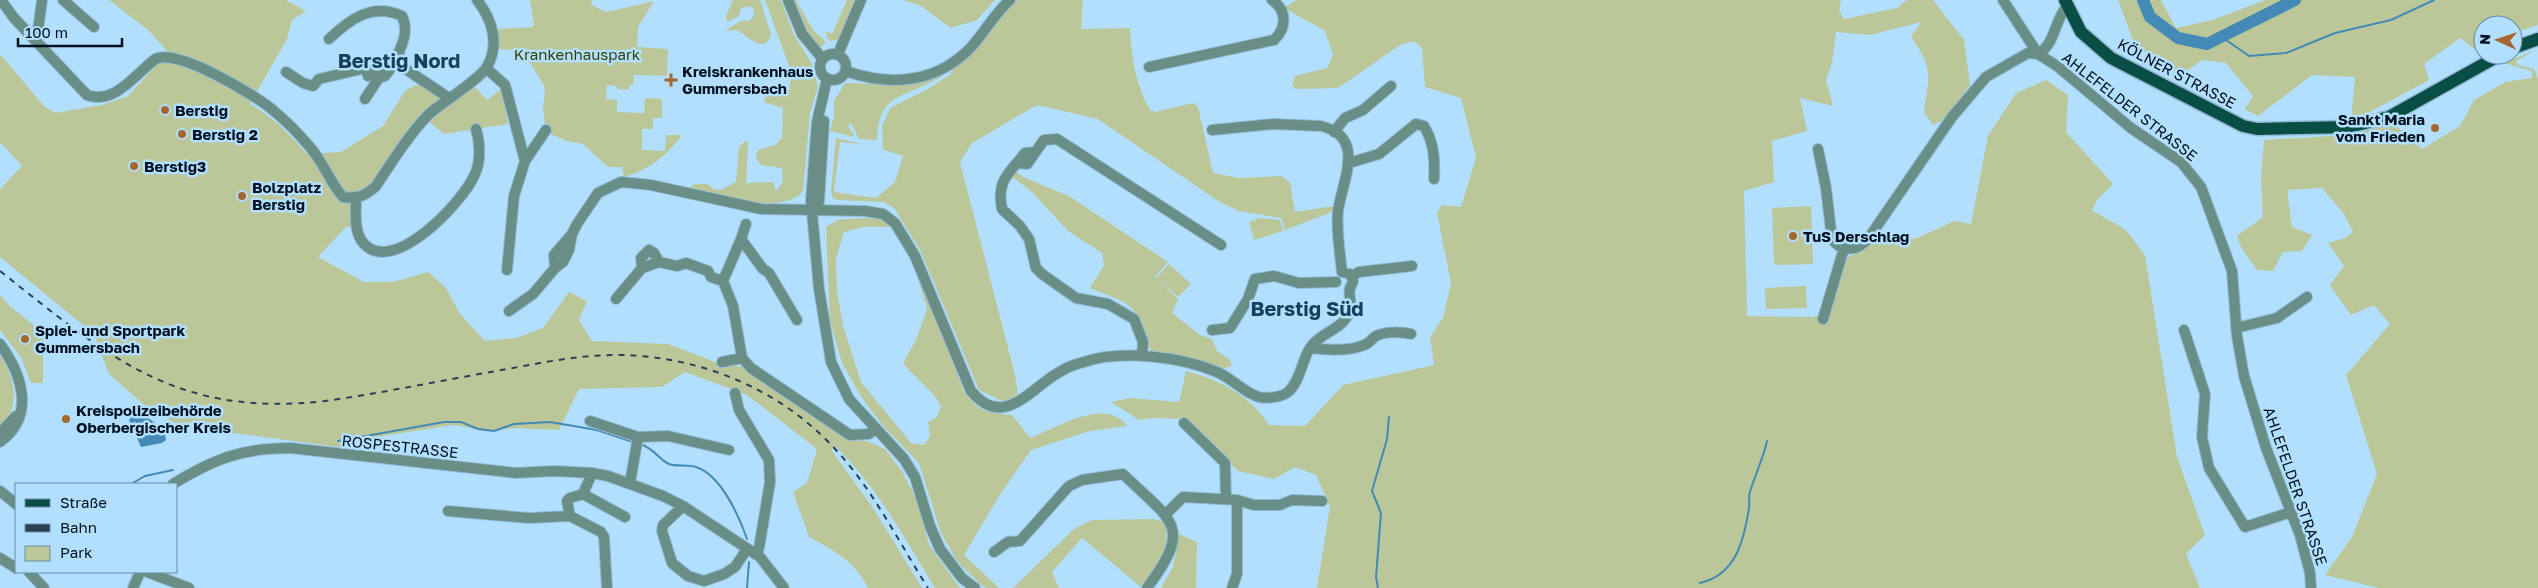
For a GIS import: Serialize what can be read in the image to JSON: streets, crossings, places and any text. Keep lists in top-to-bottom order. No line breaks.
{"streets":{"main road":["KÖLNER STRASSE"],"street":["AHLEFELDER STRASSE","ROSPESTRASSE"]},"crossings":[["KÖLNER STRASSE","AHLEFELDER STRASSE"]],"districts":["Berstig Nord","Berstig Süd"],"parks":["Krankenhauspark"],"places":{"health":["Kreiskrankenhaus Gummersbach"],"other":["Berstig","Sankt Maria vom Frieden","Berstig 2","Berstig3","Bolzplatz Berstig","TuS Derschlag","Spiel- und Sportpark Gummersbach","Kreispolizeibehörde Oberbergischer Kreis"]},"legend":["Straße","Bahn","Park"],"scale_bar":"100 m","north":"left"}
